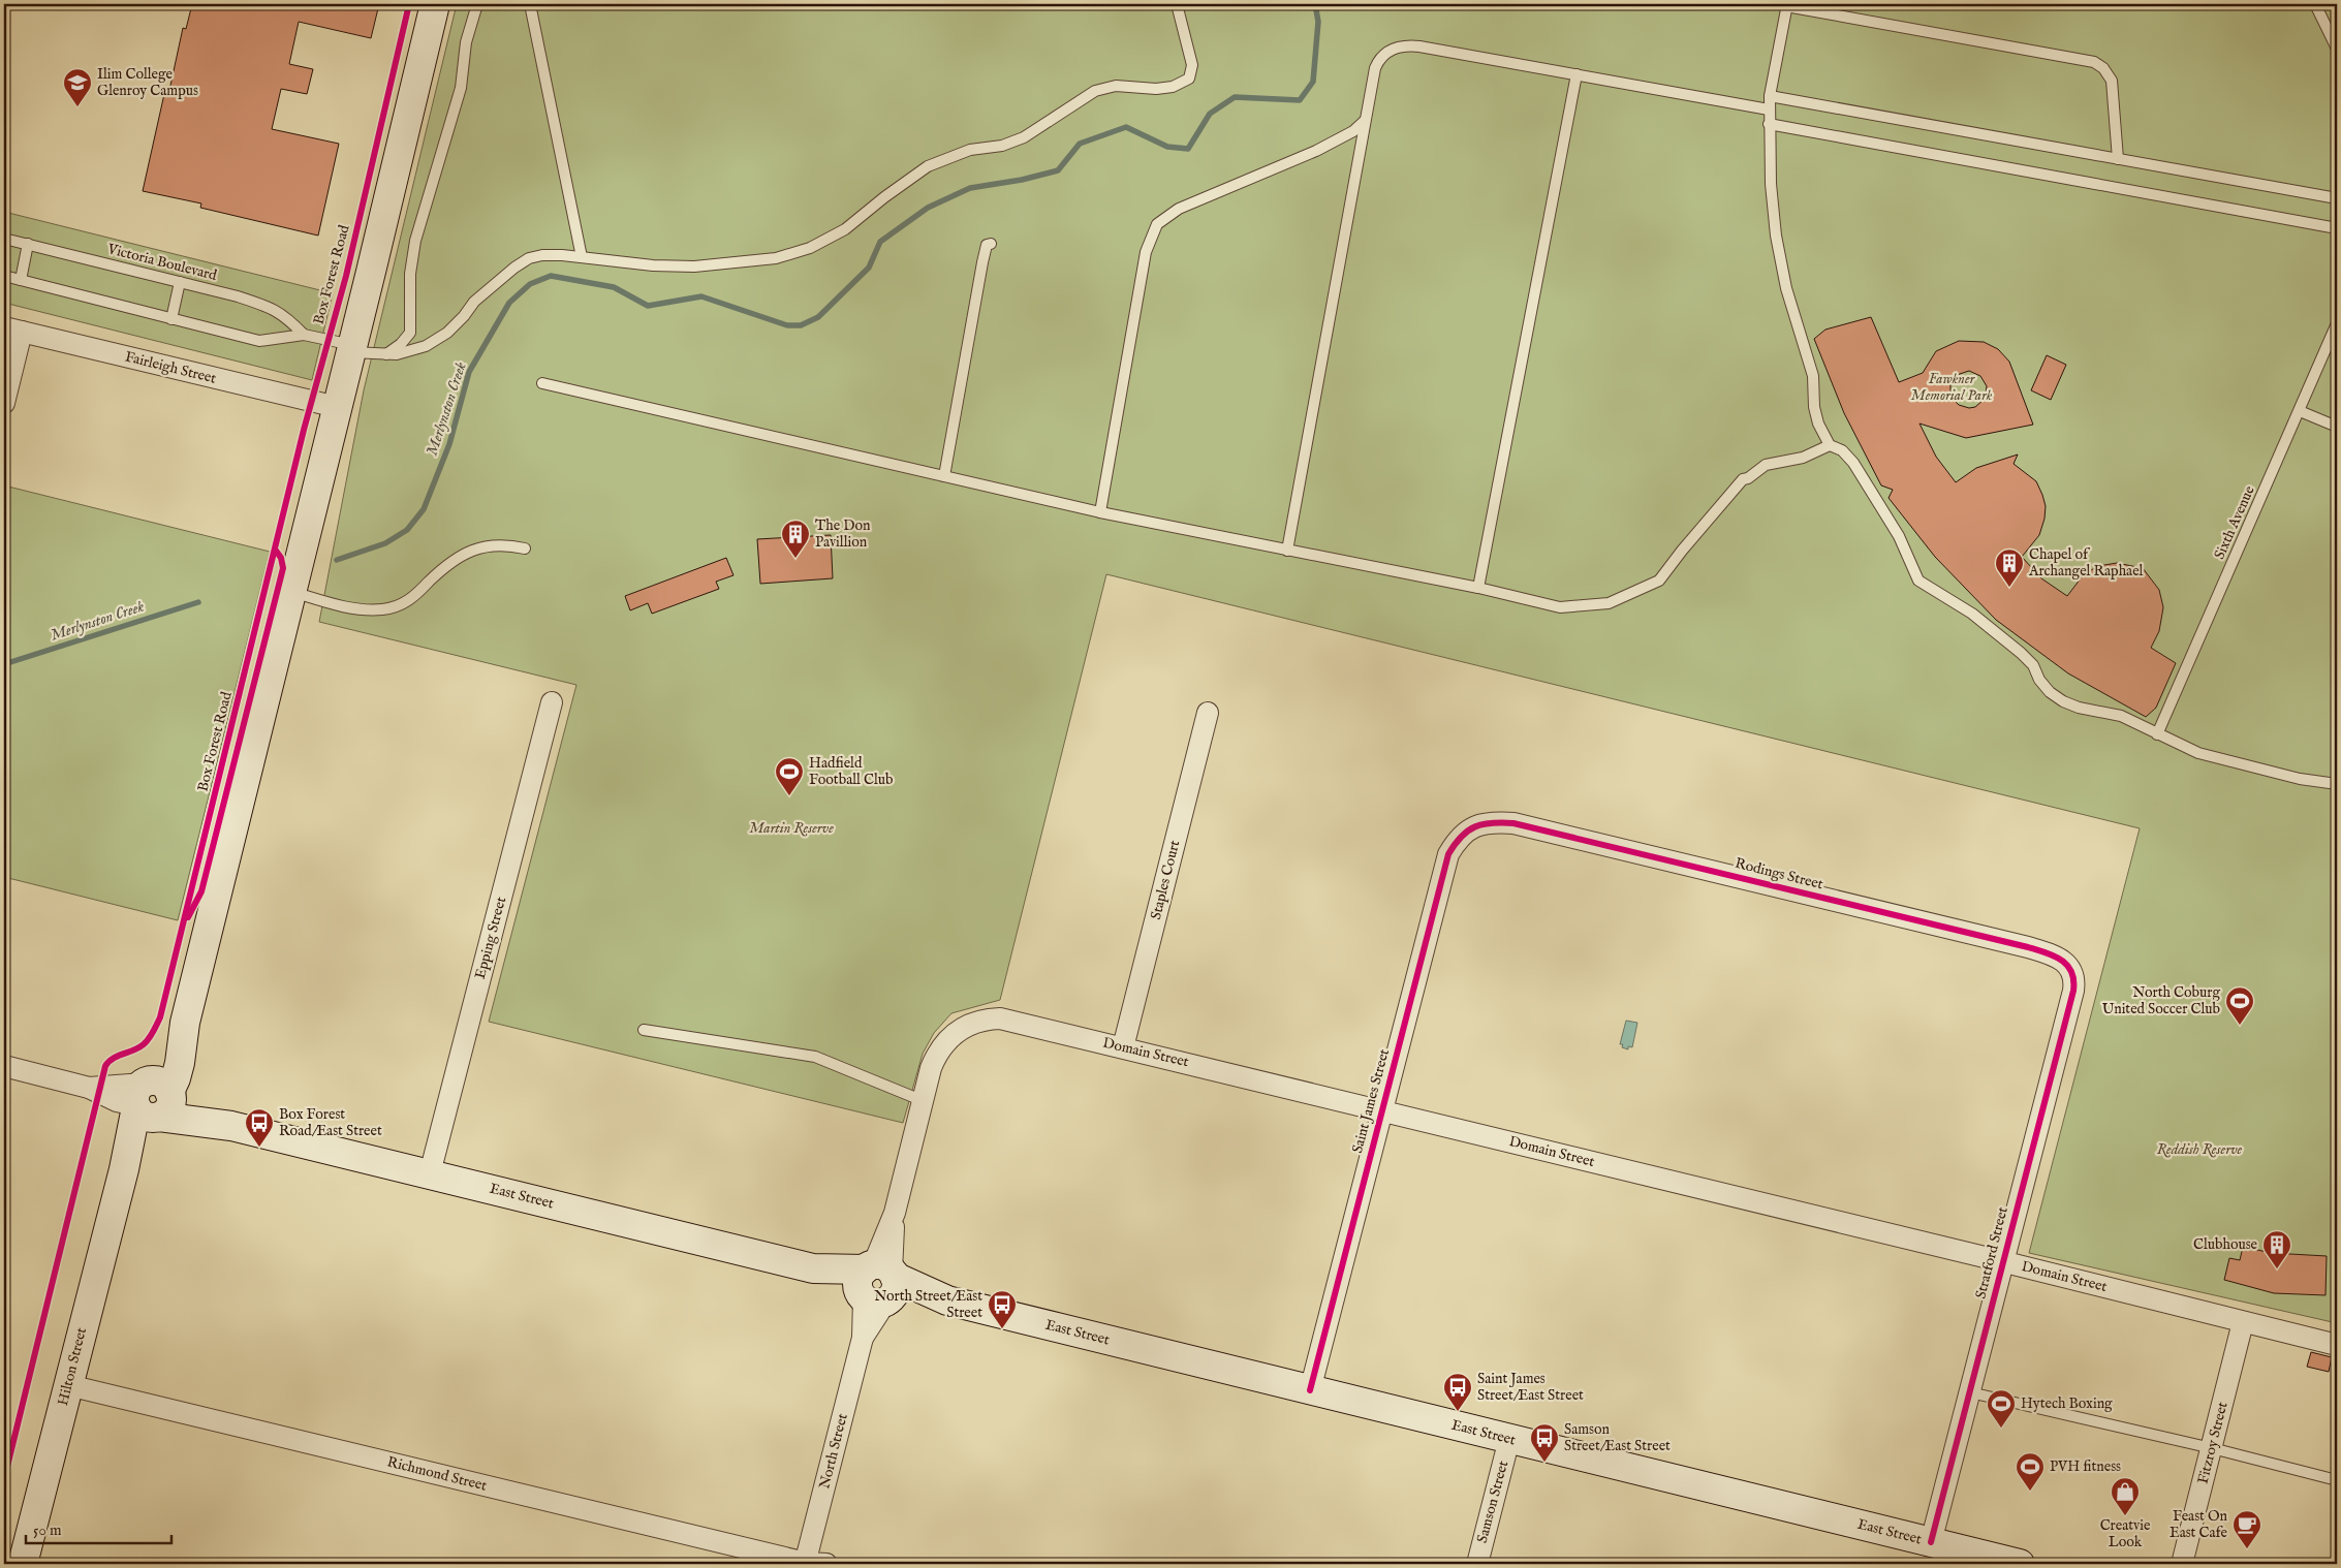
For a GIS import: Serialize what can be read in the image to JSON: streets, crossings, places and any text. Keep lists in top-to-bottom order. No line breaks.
{"streets":{"street":["Fairleigh Street","Rodings Street","Staples Court","Epping Street","Domain Street","Saint James Street","East Street","Stratford Street","Hilton Street","Fitzroy Street","North Street","Richmond Street","Samson Street"],"lane":["Victoria Boulevard","Sixth Avenue"],"cycle path":["Box Forest Road"]},"crossings":[["Rodings Street","Saint James Street"],["Rodings Street","Stratford Street"],["Staples Court","Domain Street"],["Epping Street","East Street"],["Domain Street","Saint James Street"],["Domain Street","East Street"],["Domain Street","Stratford Street"],["Domain Street","Fitzroy Street"],["Domain Street","North Street"],["Saint James Street","East Street"],["East Street","Stratford Street"],["East Street","Hilton Street"],["East Street","North Street"],["East Street","Samson Street"],["Hilton Street","Richmond Street"],["North Street","Richmond Street"]],"water":["Merlynston Creek"],"parks":["Fawkner Memorial Park","Martin Reserve","Reddish Reserve"],"places":{"school or university":["Ilim College Glenroy Campus"],"building":["The Don Pavillion","Chapel of Archangel Raphael","Clubhouse"],"sports":["Hadfield Football Club","North Coburg United Soccer Club","Hytech Boxing","PVH fitness"],"bus stop":["Box Forest Road/East Street","North Street/East Street","Saint James Street/East Street","Samson Street/East Street"],"shop":["Creatvie Look"],"cafe":["Feast On East Cafe"]},"scale_bar":"50 m"}
